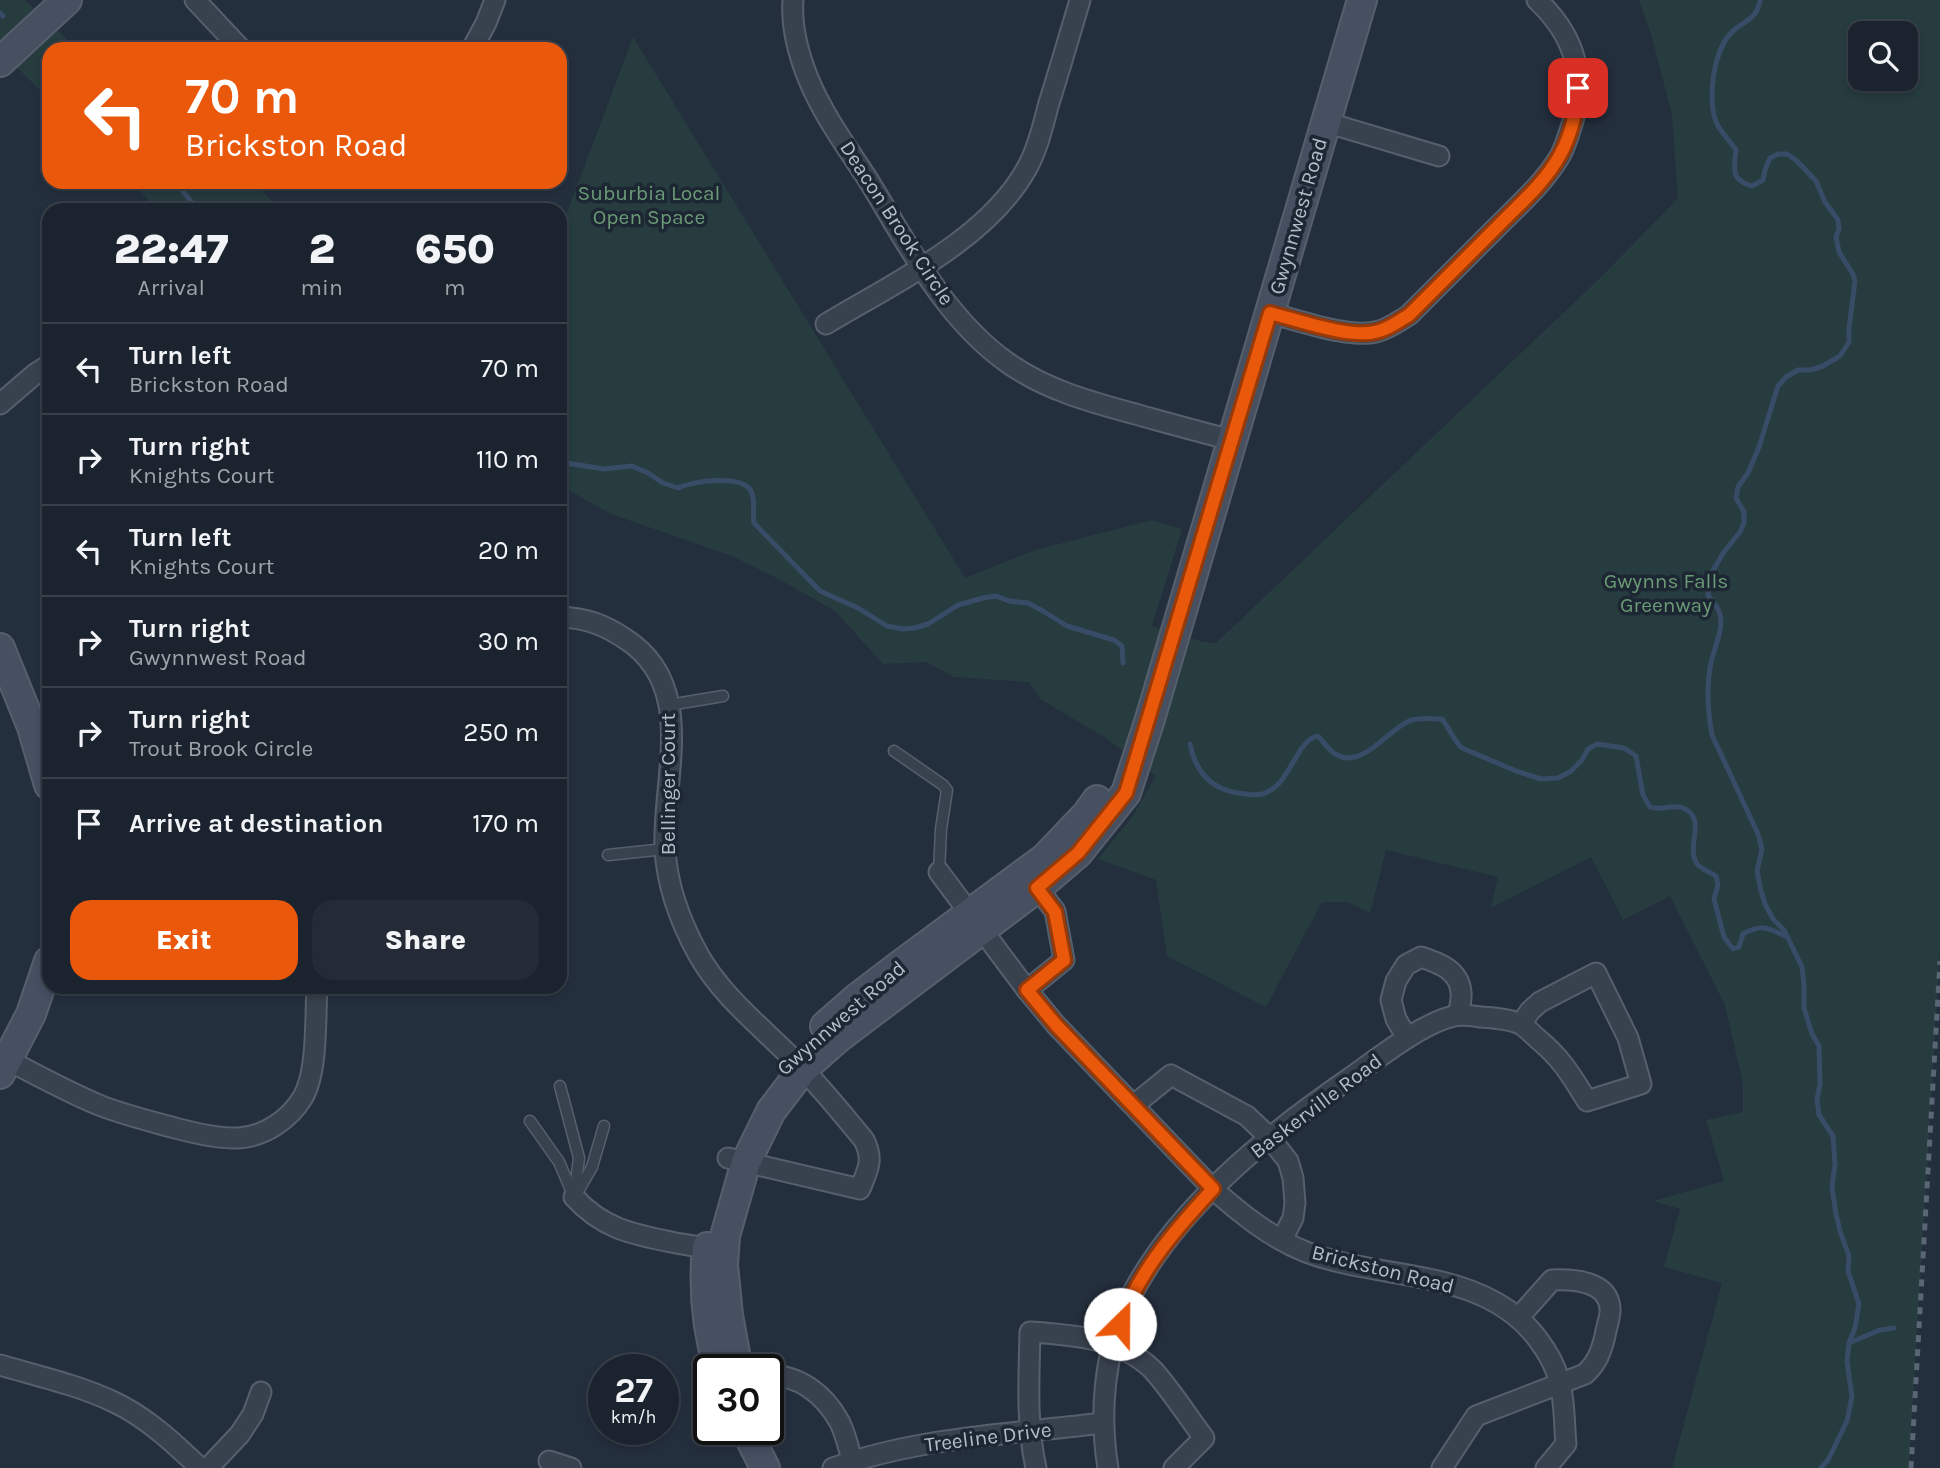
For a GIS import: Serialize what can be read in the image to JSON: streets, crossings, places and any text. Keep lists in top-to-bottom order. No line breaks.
{"streets":{"street":["Gwynnwest Road","Deacon Brook Circle","Bellinger Court","Baskerville Road","Brickston Road","Treeline Drive"]},"crossings":[["Gwynnwest Road","Deacon Brook Circle"],["Gwynnwest Road","Bellinger Court"],["Gwynnwest Road","Brickston Road"],["Baskerville Road","Brickston Road"],["Baskerville Road","Treeline Drive"]],"parks":["Suburbia Local Open Space","Gwynns Falls Greenway"],"page":{"turn":["70 m","Brickston Road"],"eta":["22:47","Arrival","2","min","650","m"],"list":[{"name":"Turn left","note":"Brickston Road","value":"70 m"},{"name":"Turn right","note":"Knights Court","value":"110 m"},{"name":"Turn left","note":"Knights Court","value":"20 m"},{"name":"Turn right","note":"Gwynnwest Road","value":"30 m"},{"name":"Turn right","note":"Trout Brook Circle","value":"250 m"},{"name":"Arrive at destination","value":"170 m"}],"buttons":["Exit","Share"],"speed":"27 km/h","limit":"30"}}
